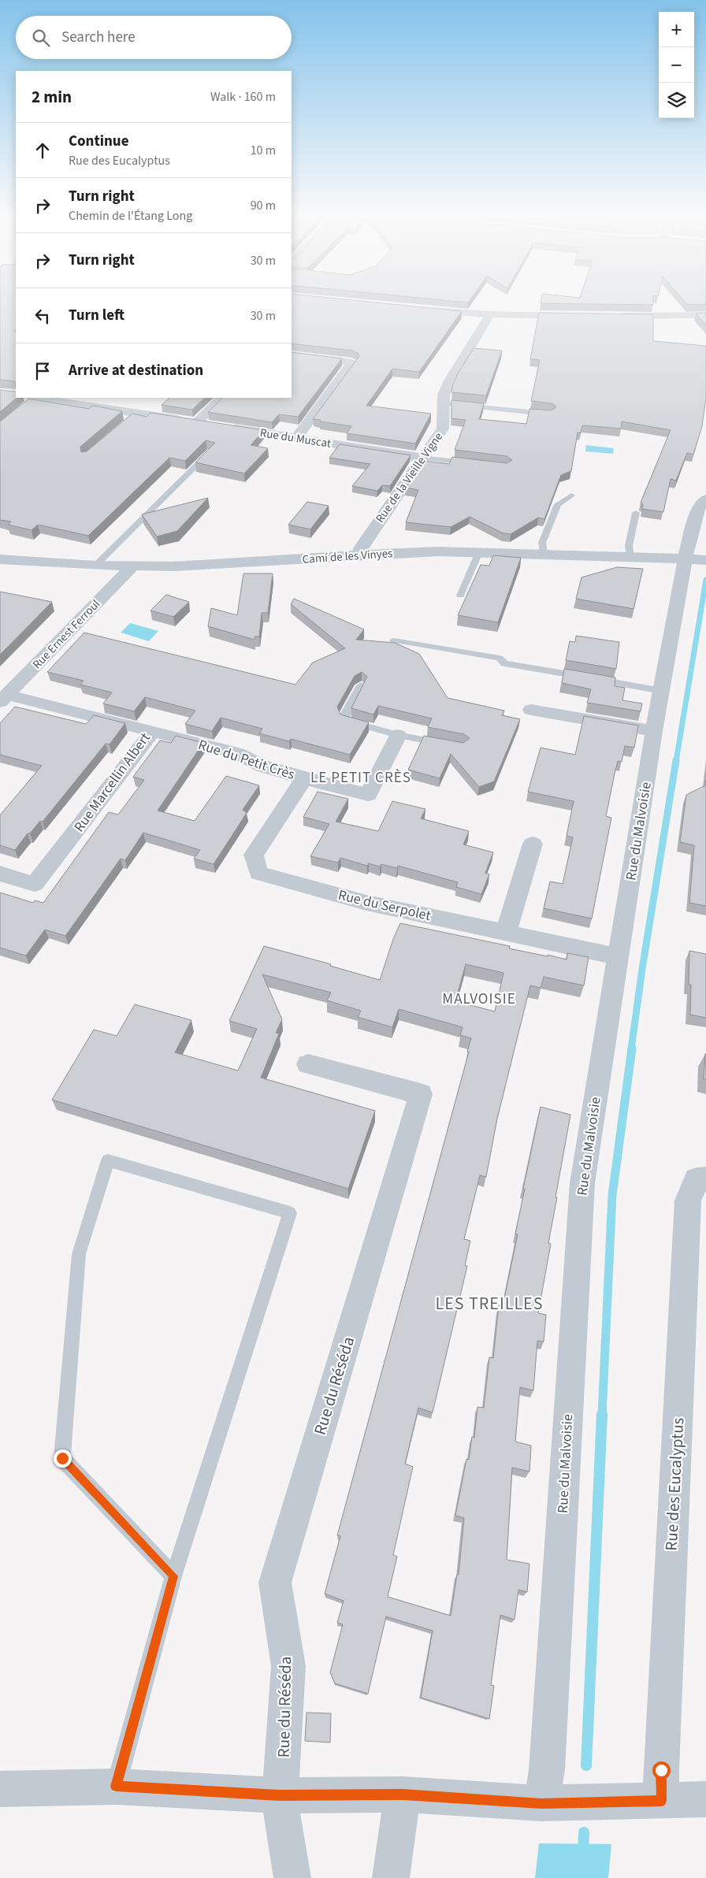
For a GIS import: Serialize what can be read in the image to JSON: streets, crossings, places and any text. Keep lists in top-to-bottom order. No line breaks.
{"streets":{"street":["Rue du Muscat","Rue de la Vieille Vigne","Camí de les Vinyes","Rue Ernest Ferroul","Rue du Petit Crès","Rue Marcellin Albert","Rue du Malvoisie","Rue du Serpolet","Rue du Réséda","Rue des Eucalyptus"]},"crossings":[["Rue du Muscat","Rue de la Vieille Vigne"],["Rue de la Vieille Vigne","Camí de les Vinyes"],["Camí de les Vinyes","Rue Ernest Ferroul"],["Camí de les Vinyes","Rue du Malvoisie"],["Rue Ernest Ferroul","Rue Marcellin Albert"],["Rue du Petit Crès","Rue Marcellin Albert"],["Rue du Petit Crès","Rue du Serpolet"],["Rue du Malvoisie","Rue du Serpolet"]],"districts":["LE PETIT CRÈS","MALVOISIE","LES TREILLES"],"page":{"map_buttons":["+","−"],"search":"Search here","heading":["2 min","Walk · 160 m"],"list":[["Continue","Rue des Eucalyptus","10 m"],["Turn right","Chemin de l'Étang Long","90 m"],["Turn right","30 m"],["Turn left","30 m"],"Arrive at destination"]}}
